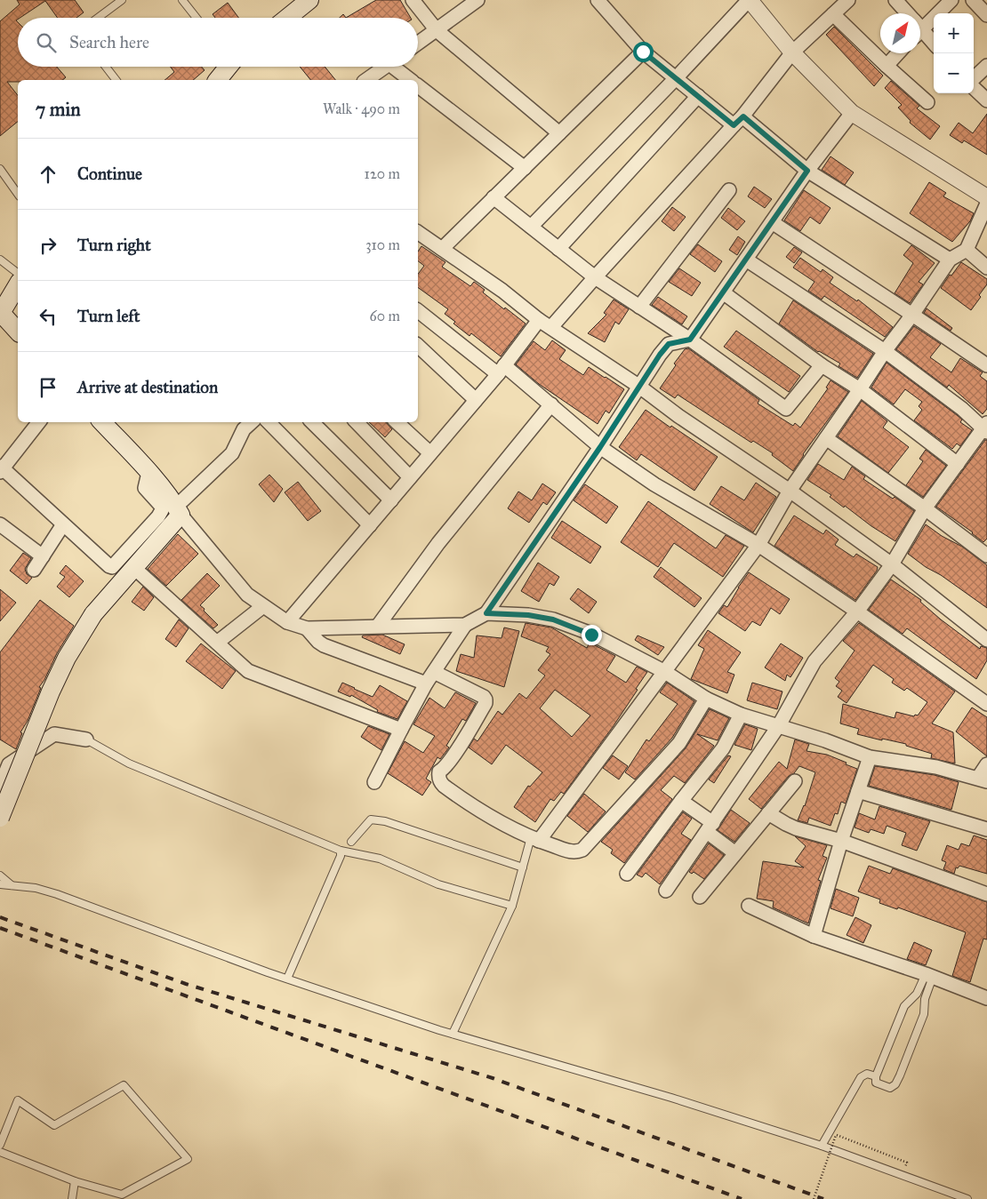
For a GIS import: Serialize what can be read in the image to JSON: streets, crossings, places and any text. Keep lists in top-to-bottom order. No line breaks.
{"north":"top right","page":{"map_buttons":["+","−"],"search":"Search here","heading":["7 min","Walk · 490 m"],"list":[["Continue","120 m"],["Turn right","310 m"],["Turn left","60 m"],"Arrive at destination"]}}
